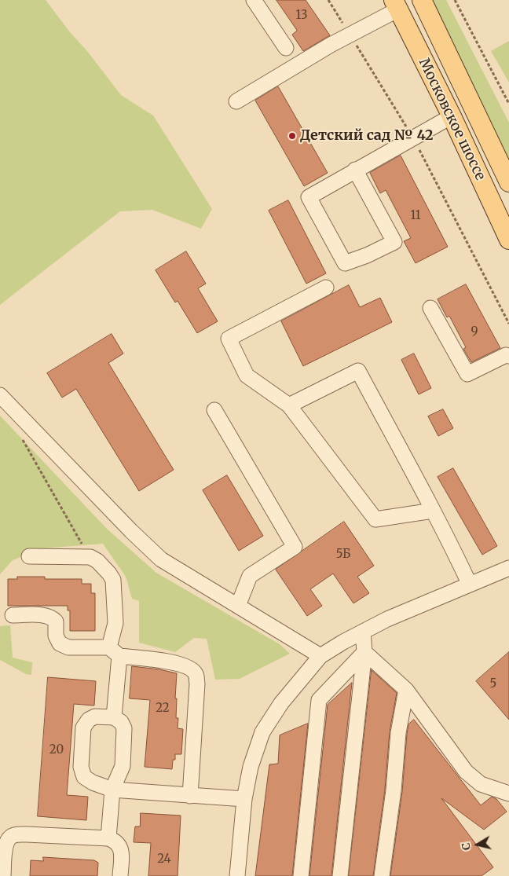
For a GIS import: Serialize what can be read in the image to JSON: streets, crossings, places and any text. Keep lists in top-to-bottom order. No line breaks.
{"streets":{"main road":["Московское шоссе"]},"places":["Детский сад № 42"],"house_numbers":["13","11","9","5Б","5","22","20","24"],"north":"left"}
